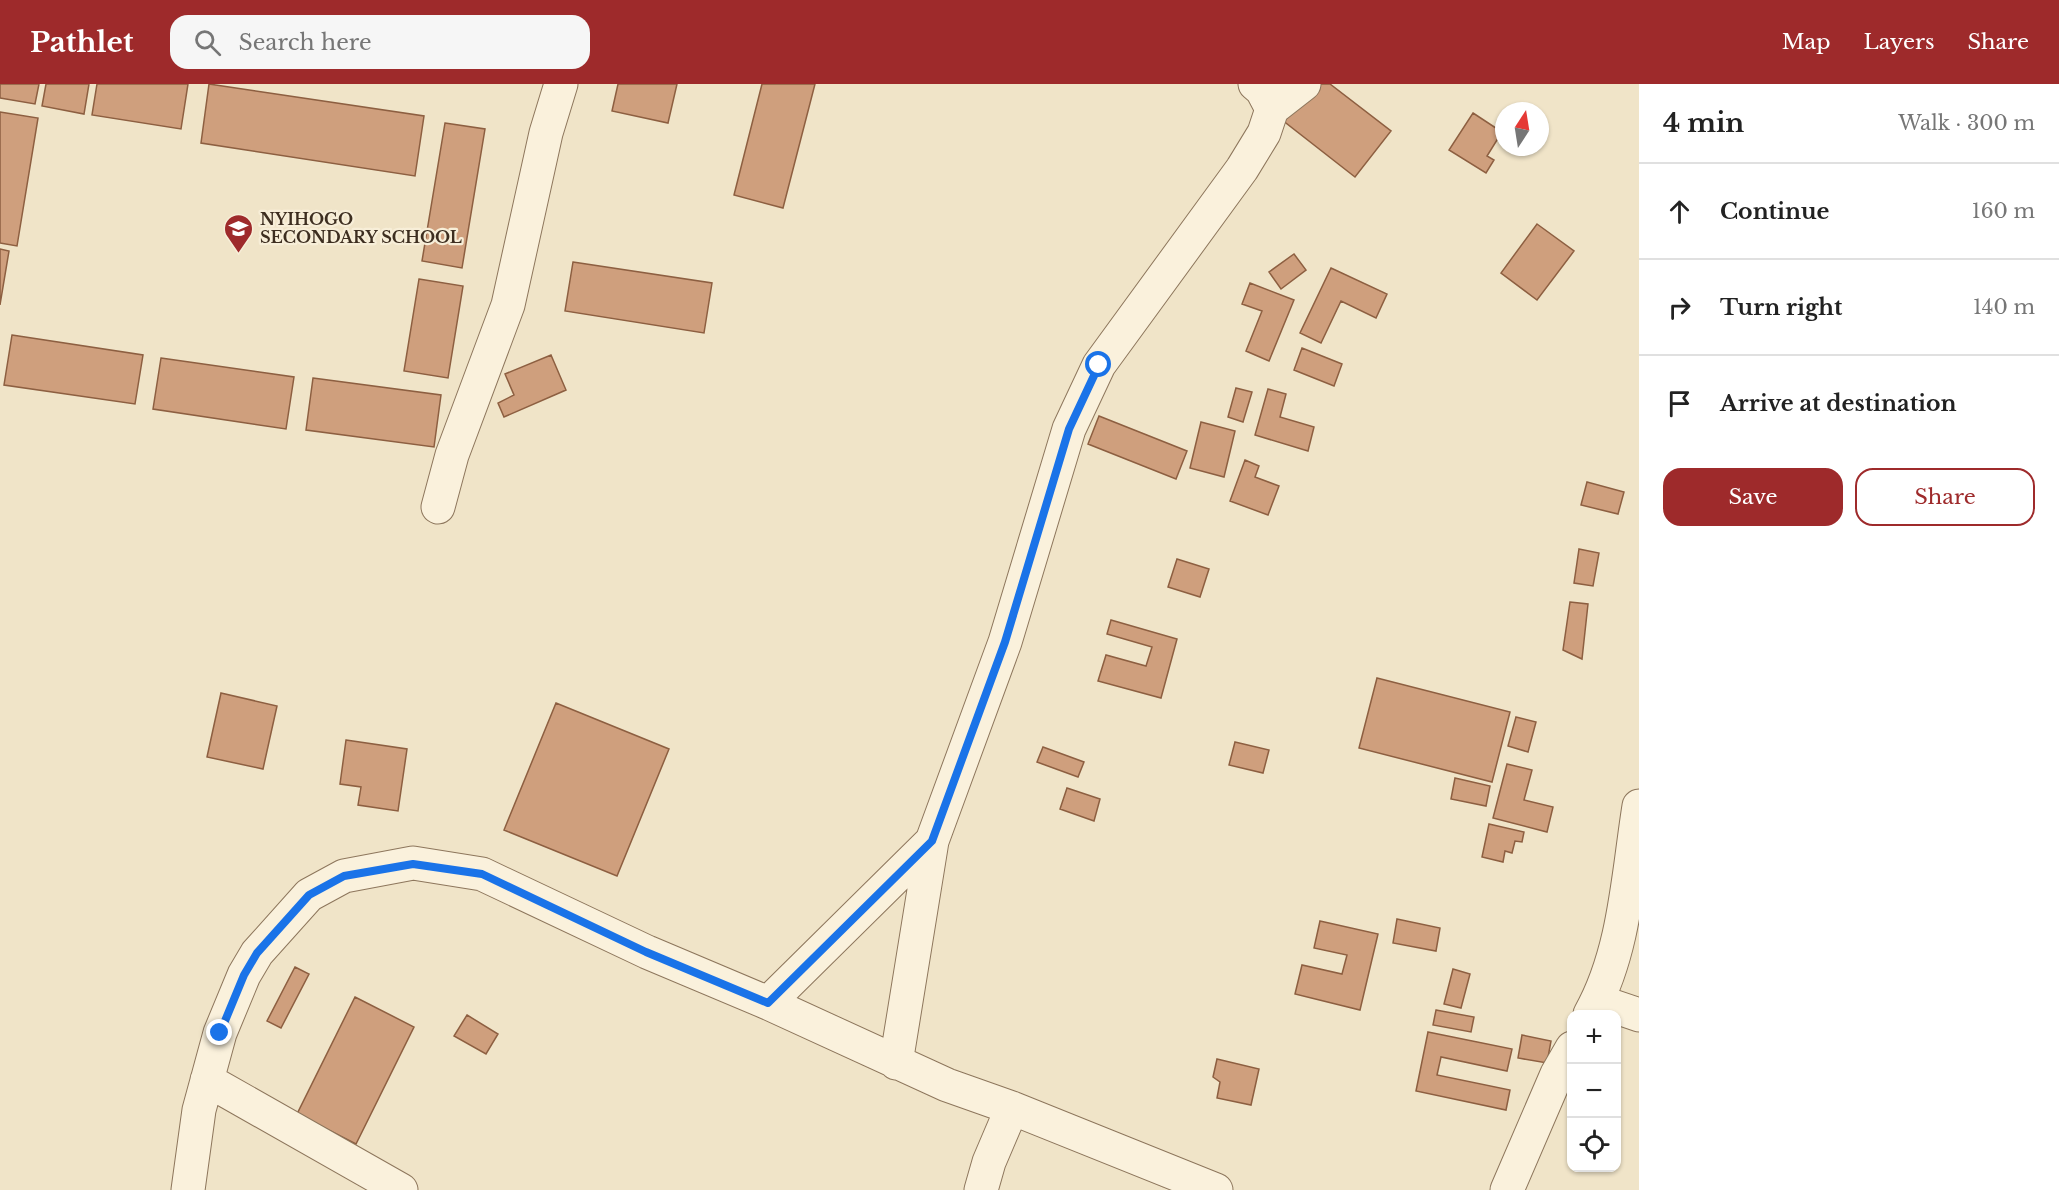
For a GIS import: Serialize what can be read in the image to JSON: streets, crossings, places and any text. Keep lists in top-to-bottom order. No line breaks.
{"places":{"school or university":["NYIHOGO SECONDARY SCHOOL"]},"north":"top","page":{"header":"Pathlet","search":"Search here","nav":["Map","Layers","Share"],"heading":["4 min","Walk · 300 m"],"list":[["Continue","160 m"],["Turn right","140 m"],"Arrive at destination"],"buttons":["Save","Share"],"map_buttons":["+","−"]}}
